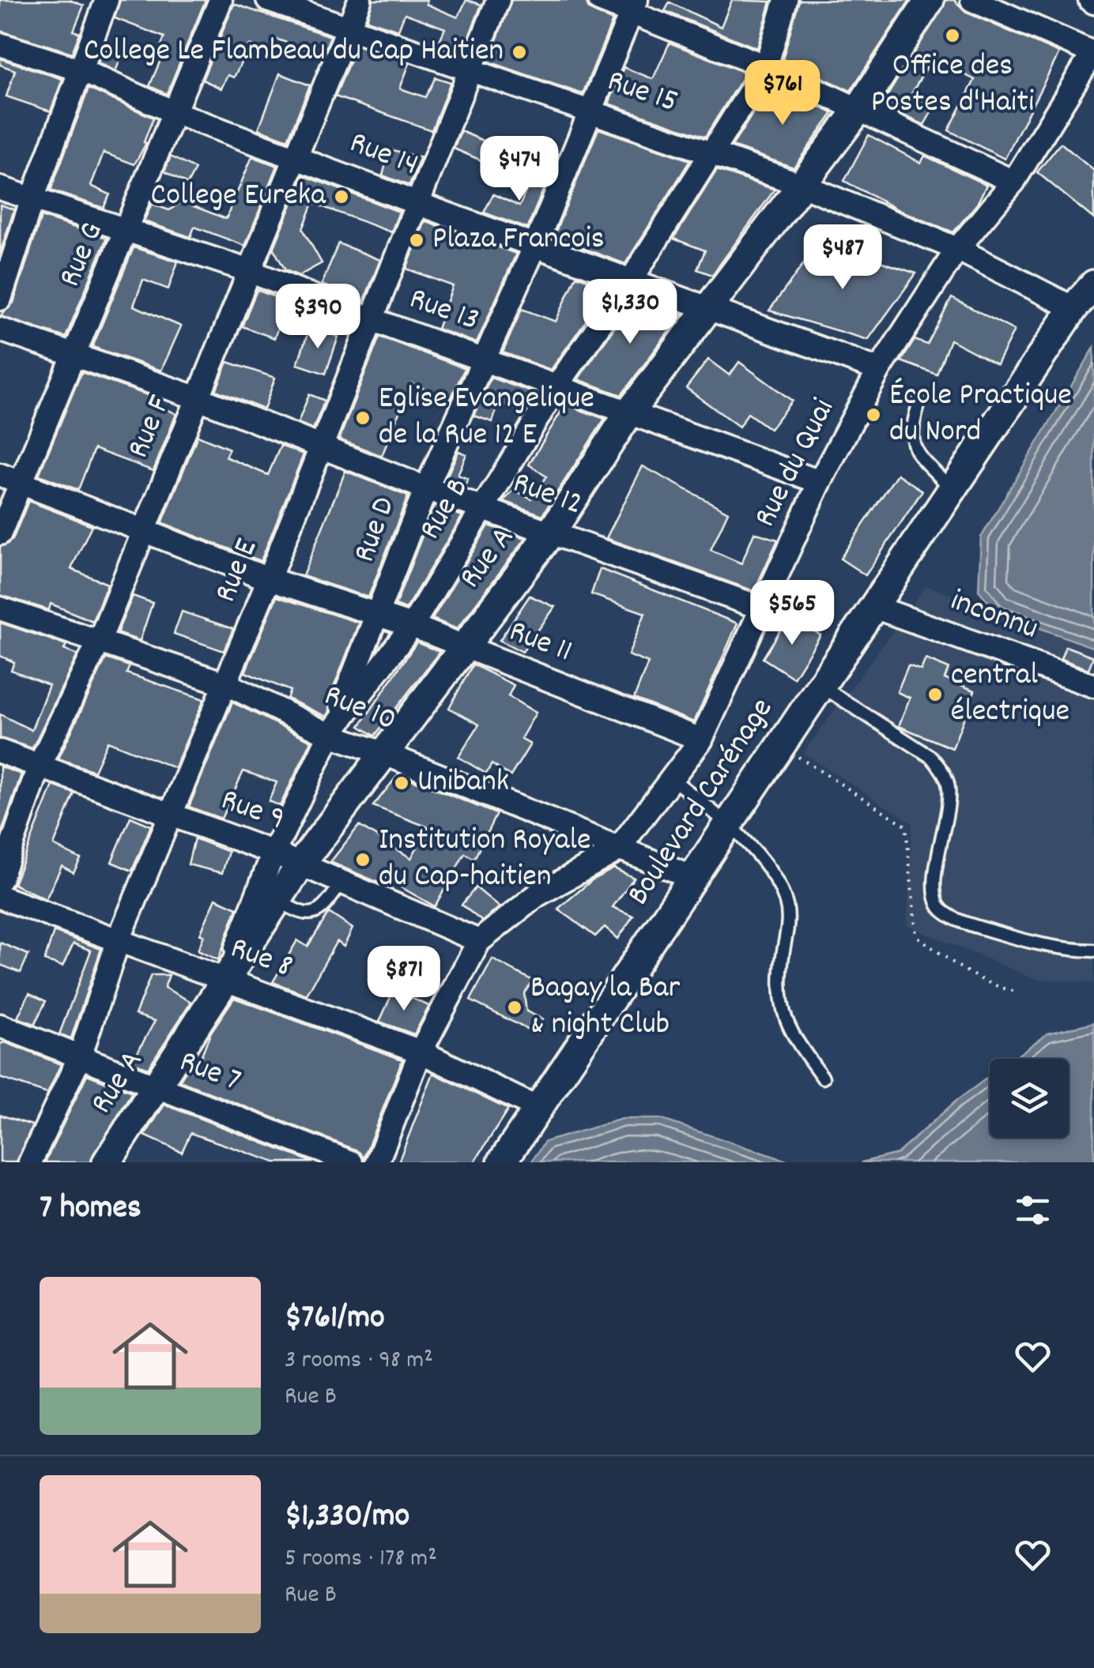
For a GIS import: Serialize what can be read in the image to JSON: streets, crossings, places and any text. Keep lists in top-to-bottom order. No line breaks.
{"streets":{"street":["Rue 15","Rue 14","Rue G","Rue 13","Rue F","Rue du Quai","Rue 12","Rue B","Rue D","Rue A","Rue E","inconnu","Rue 11","Rue 10","Boulevard Carénage","Rue 9","Rue 8","Rue 7"]},"crossings":[["Rue 15","Rue F"],["Rue 15","Rue du Quai"],["Rue 15","Rue B"],["Rue 15","Rue D"],["Rue 15","Rue A"],["Rue 15","Rue E"],["Rue 15","Boulevard Carénage"],["Rue 14","Rue G"],["Rue 14","Rue F"],["Rue 14","Rue du Quai"],["Rue 14","Rue B"],["Rue 14","Rue D"],["Rue 14","Rue A"],["Rue 14","Rue E"],["Rue G","Rue 13"],["Rue G","Rue 12"],["Rue G","Rue 11"],["Rue 13","Rue F"],["Rue 13","Rue du Quai"],["Rue 13","Rue B"],["Rue 13","Rue D"],["Rue 13","Rue A"],["Rue 13","Rue E"],["Rue F","Rue 12"],["Rue F","Rue 11"],["Rue F","Rue 10"],["Rue F","Rue 9"],["Rue du Quai","Rue 12"],["Rue du Quai","Rue 11"],["Rue du Quai","Rue 10"],["Rue du Quai","Rue 9"],["Rue du Quai","Rue 8"],["Rue 12","Rue B"],["Rue 12","Rue D"],["Rue 12","Rue A"],["Rue 12","Rue E"],["Rue B","Rue D"],["Rue B","Rue A"],["Rue B","Rue 11"],["Rue B","Rue 10"],["Rue B","Rue 9"],["Rue B","Rue 8"],["Rue D","Rue 11"],["Rue D","Rue 10"],["Rue A","Rue 11"],["Rue A","Rue 10"],["Rue A","Rue 9"],["Rue A","Rue 8"],["Rue A","Rue 7"],["Rue E","Rue 11"],["Rue E","Rue 10"],["Rue E","Rue 9"],["Rue E","Rue 8"],["Rue E","Rue 7"],["inconnu","Boulevard Carénage"],["Rue 10","Boulevard Carénage"],["Boulevard Carénage","Rue 8"]],"places":["Office des Postes d'Haiti","College Le Flambeau du Cap Haitien","College Eureka","Plaza Francois","École Practique du Nord","Eglise Evangelique de la Rue 12 E","central électrique","Unibank","Institution Royale du Cap-haitien","Bagay la Bar & night Club"],"page":{"price":["$761","$474","$487","$1,330","$390","$565","$871"],"heading":"7 homes","list":[{"name":"$761/mo","note":"3 rooms · 98 m² · Rue B"},{"name":"$1,330/mo","note":"5 rooms · 178 m² · Rue B"}]}}
